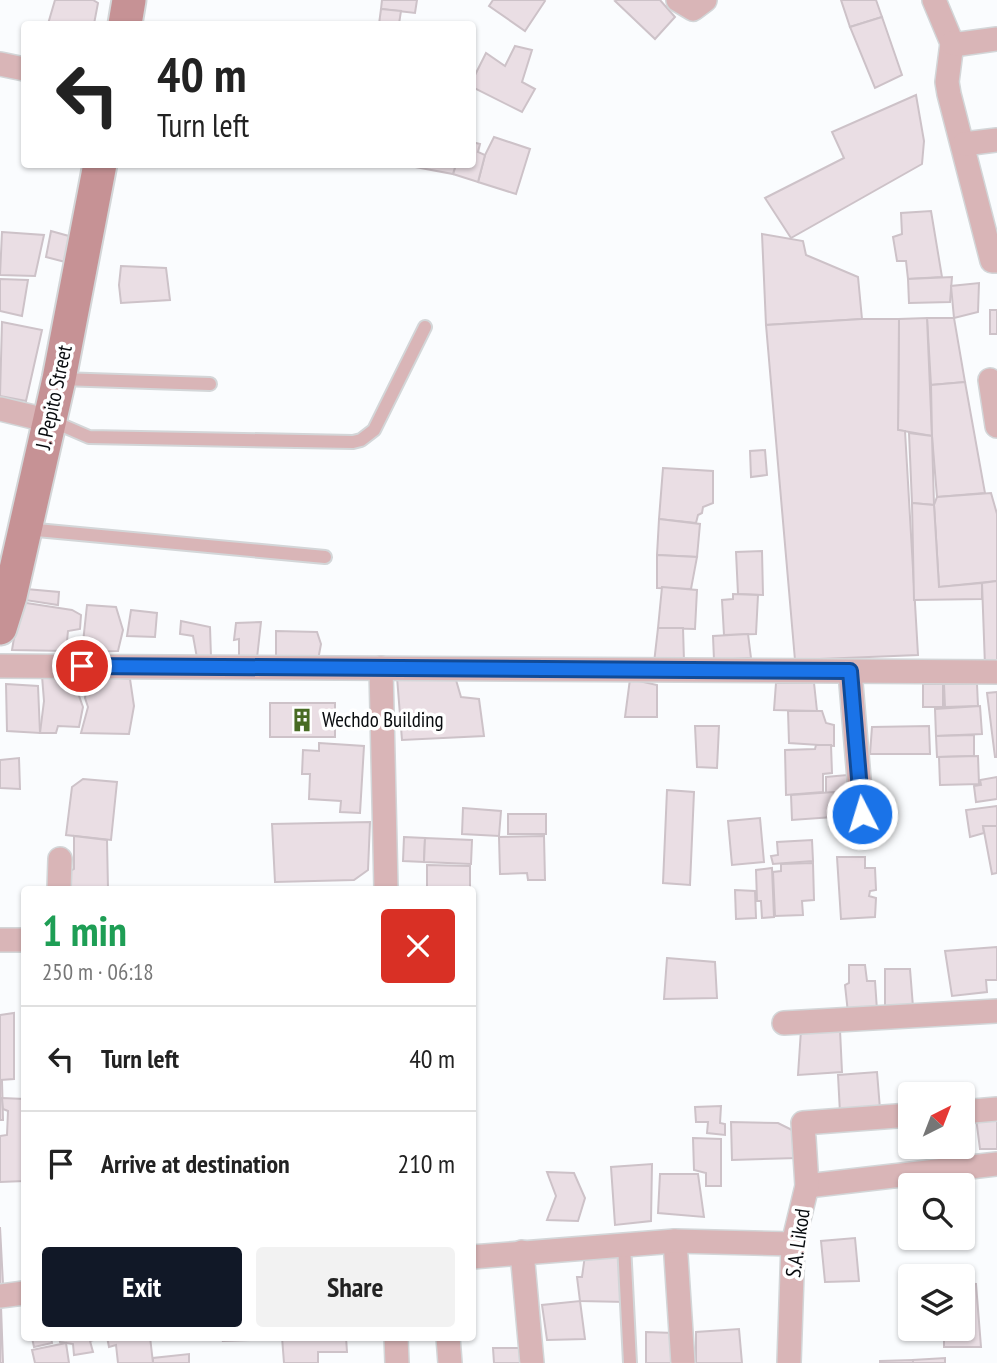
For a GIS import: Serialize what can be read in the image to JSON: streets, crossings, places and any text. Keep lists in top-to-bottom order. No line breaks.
{"streets":{"street":["J. Pepito Street","S.A. Likod"]},"places":{"building":["Wechdo Building"]},"north":"top right","page":{"turn":["40 m","Turn left"],"heading":["1 min","250 m · 06:18"],"list":[{"name":"Turn left","value":"40 m"},{"name":"Arrive at destination","value":"210 m"}],"buttons":["Exit","Share"]}}
